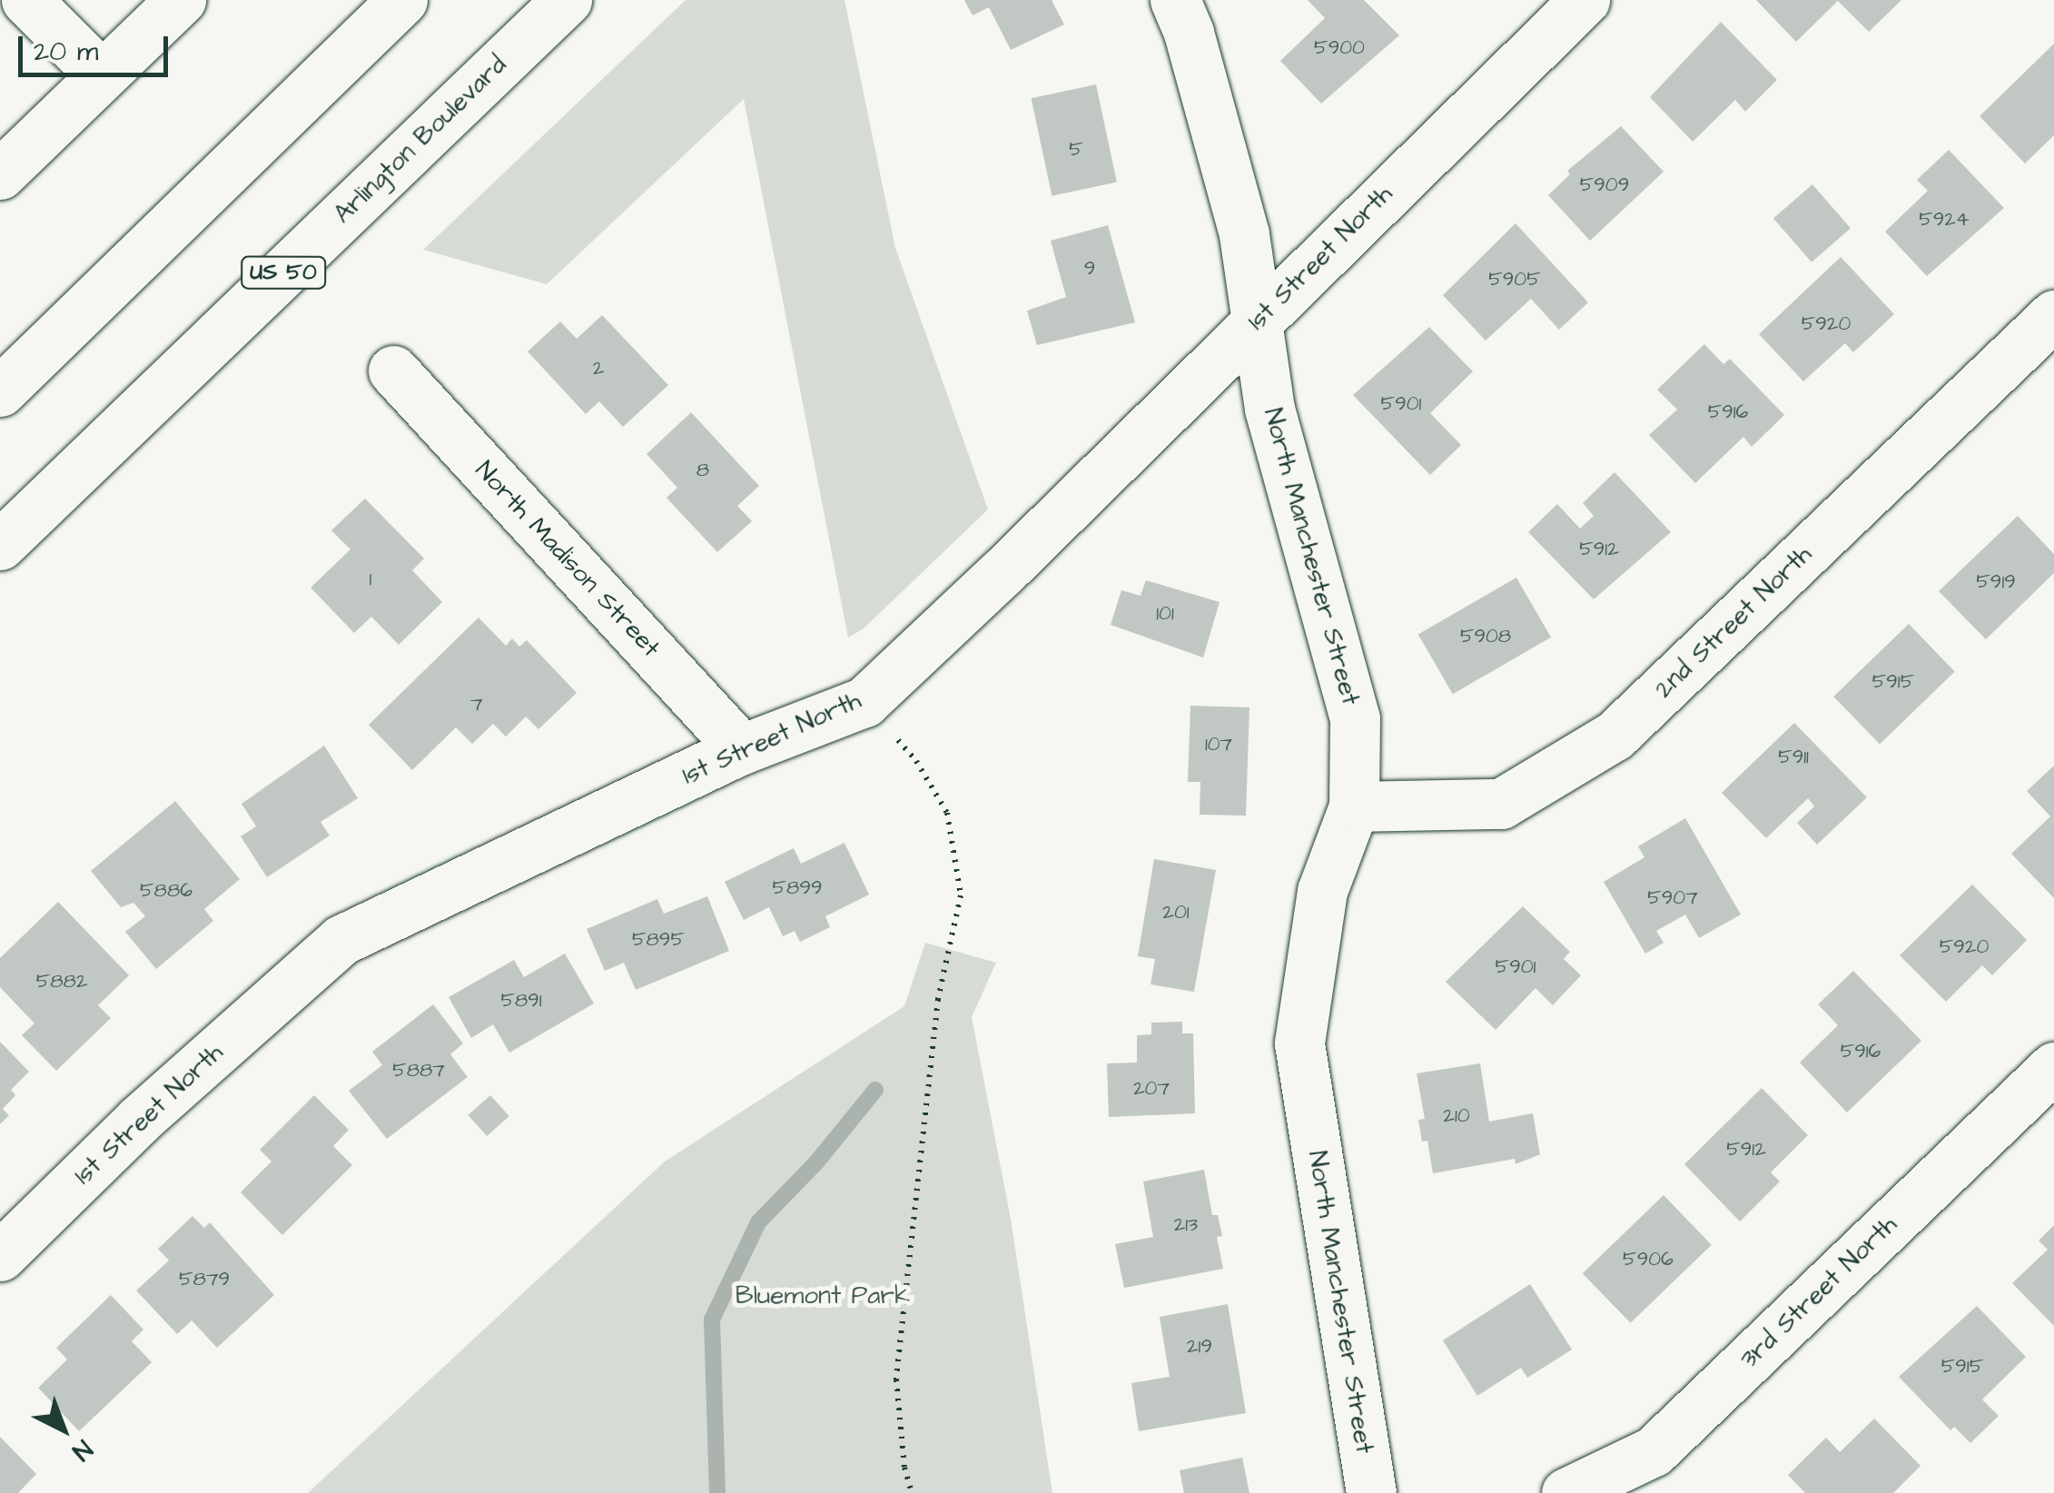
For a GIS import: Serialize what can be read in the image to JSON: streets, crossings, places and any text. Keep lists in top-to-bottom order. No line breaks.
{"streets":{"main road":["Arlington Boulevard","1st Street North","US 50","North Manchester Street","North Madison Street","2nd Street North","3rd Street North"]},"crossings":[["1st Street North","North Manchester Street"],["1st Street North","North Madison Street"],["North Manchester Street","2nd Street North"]],"parks":["Bluemont Park"],"house_numbers":["5900","5","5909","5924","9","5905","5920","2","5901","5916","8","5912","1","5919","101","5908","5915","7","107","5911","5899","5886","5907","201","5895","5920","5901","5882","5891","5916","5887","207","210","5912","213","5906","5879","219","5915"],"scale_bar":"20 m","north":"bottom right"}
